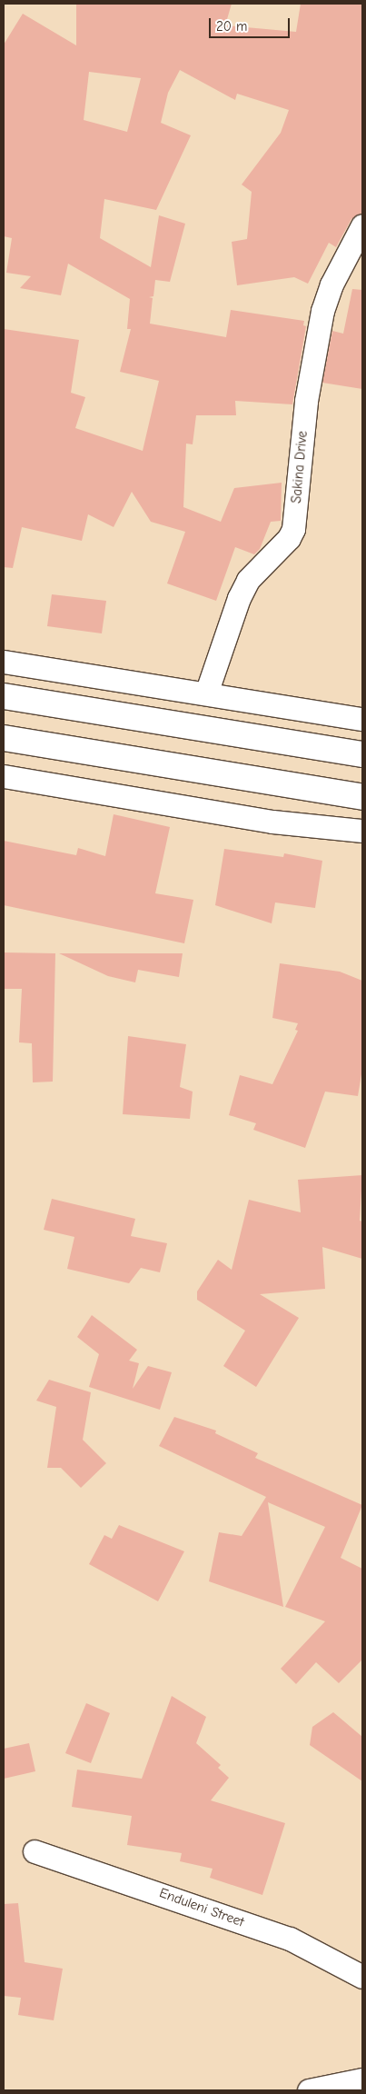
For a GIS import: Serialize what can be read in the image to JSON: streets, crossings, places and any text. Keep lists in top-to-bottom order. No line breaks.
{"streets":{"street":["Sakina Drive","Enduleni Street"]},"scale_bar":"20 m"}
